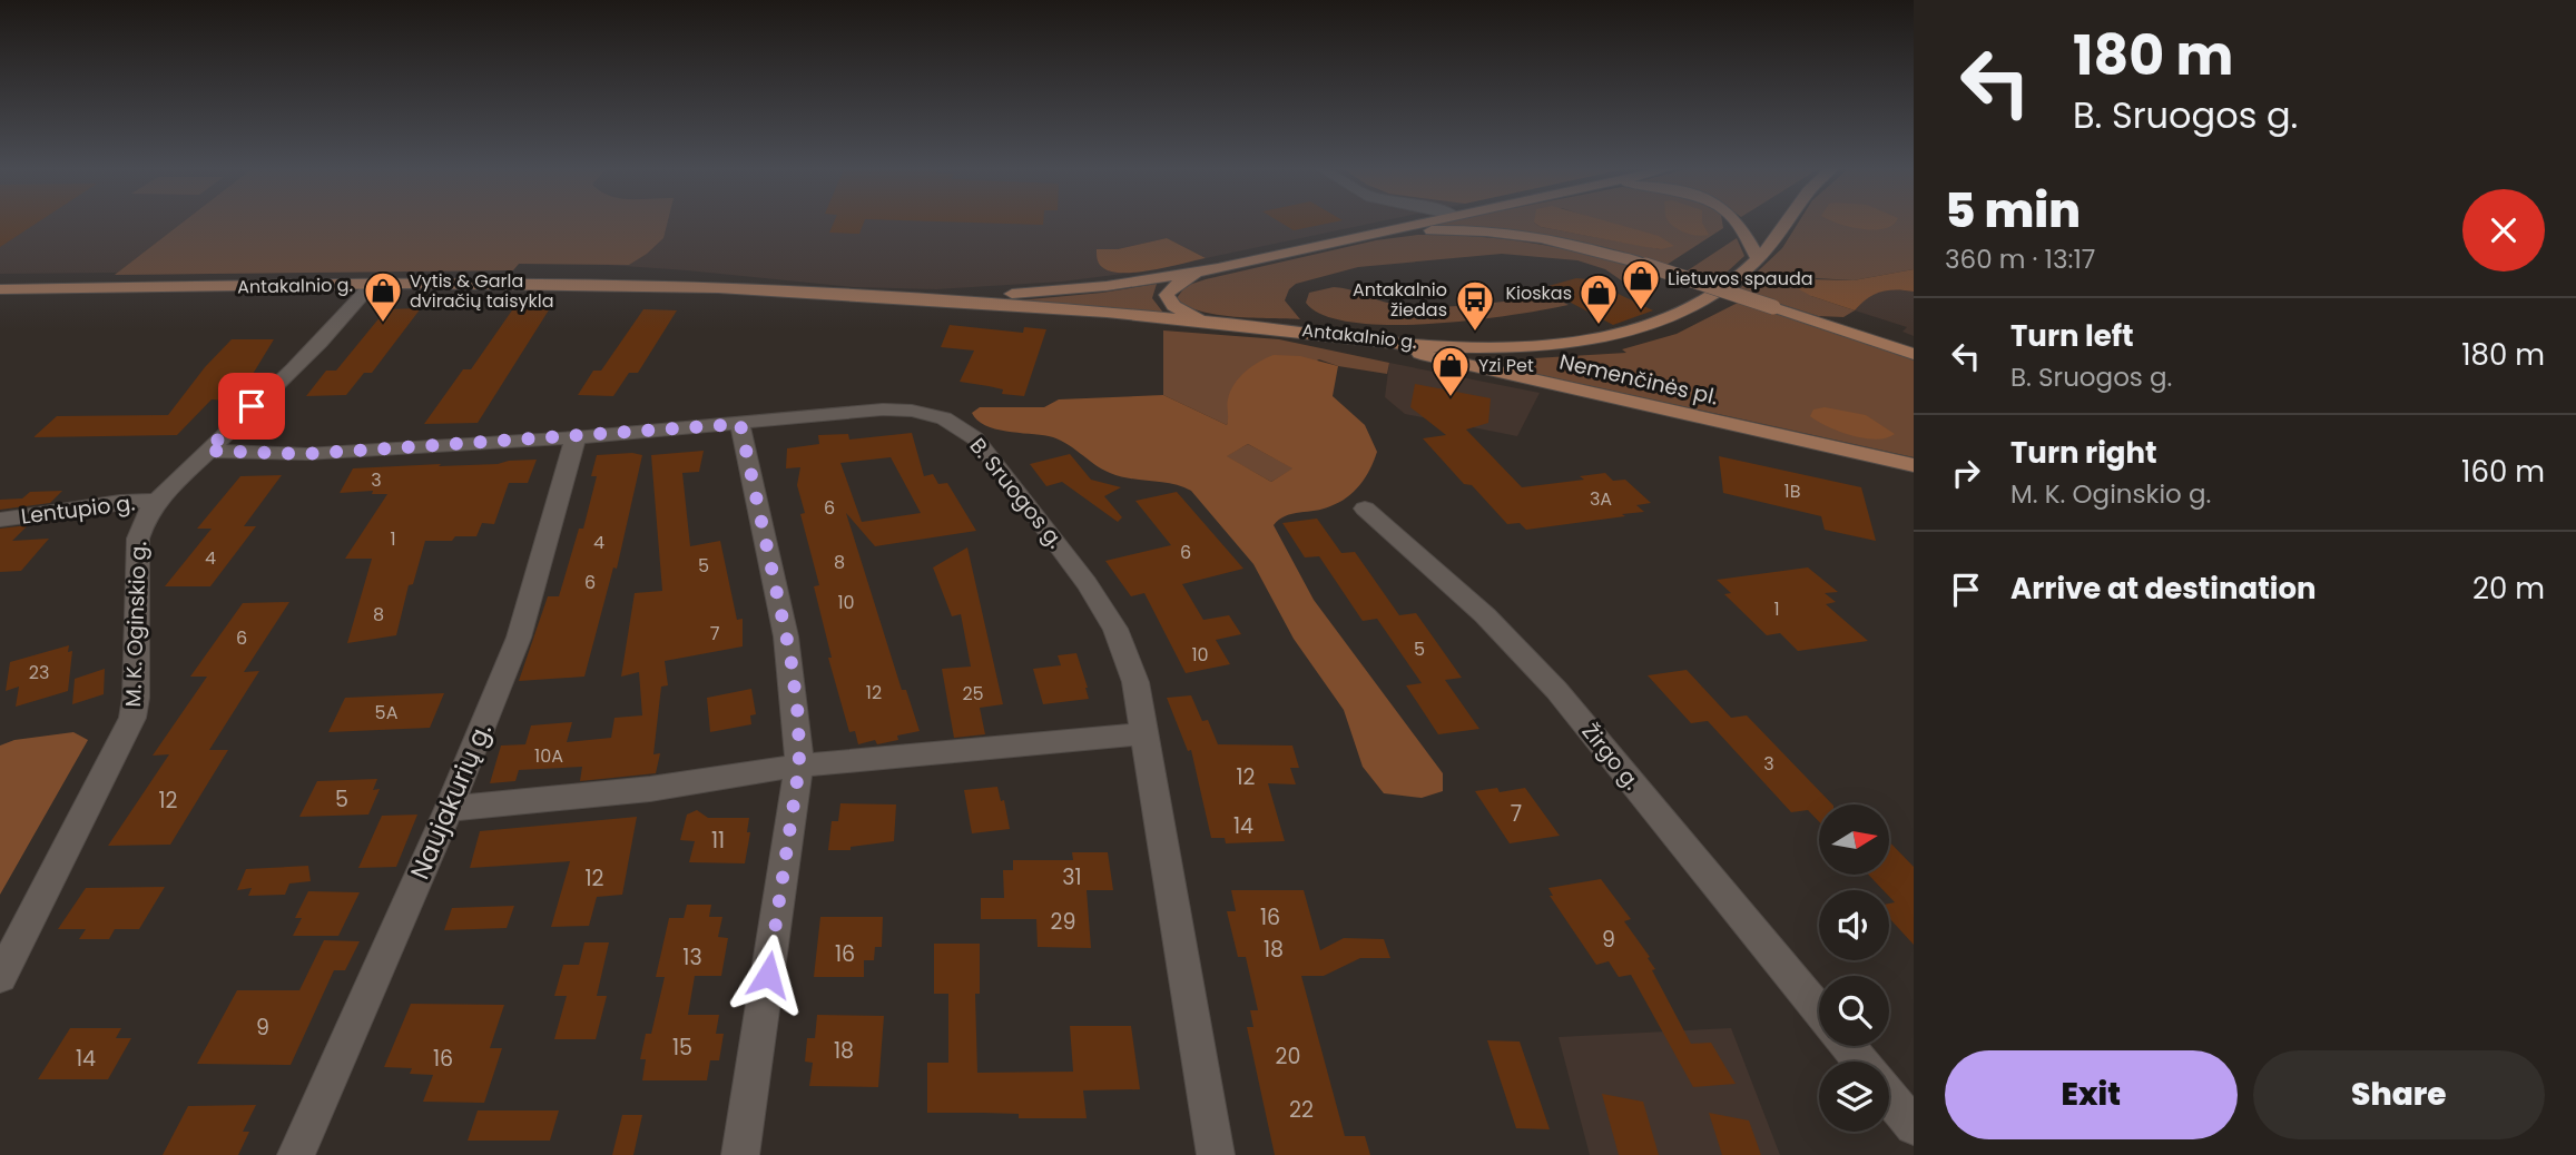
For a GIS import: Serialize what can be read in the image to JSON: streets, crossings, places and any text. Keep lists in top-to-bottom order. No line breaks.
{"streets":{"main road":["Antakalnio g.","Nemenčinės pl."],"street":["B. Sruogos g.","Lentupio g.","M. K. Oginskio g.","Žirgo g.","Naujakurių g."]},"crossings":[["Antakalnio g.","Nemenčinės pl."],["Antakalnio g.","M. K. Oginskio g."],["B. Sruogos g.","M. K. Oginskio g."],["B. Sruogos g.","Naujakurių g."],["Lentupio g.","M. K. Oginskio g."]],"places":{"shop":["Lietuvos spauda","Vytis & Garla dviračių taisykla","Kioskas","Yzi Pet"],"bus stop":["Antakalnio žiedas"]},"house_numbers":["3","1B","3A","6","1","4","6","4","8","5","6","10","1","8","7","6","5","10","23","12","25","5A","10A","3","12","5","12","7","14","11","31","12","16","29","9","18","16","13","9","15","18","20","14","16","22"],"north":"right","page":{"turn":["180 m","B. Sruogos g."],"heading":["5 min","360 m · 13:17"],"list":[{"name":"Turn left","note":"B. Sruogos g.","value":"180 m"},{"name":"Turn right","note":"M. K. Oginskio g.","value":"160 m"},{"name":"Arrive at destination","value":"20 m"}],"buttons":["Exit","Share"]}}
